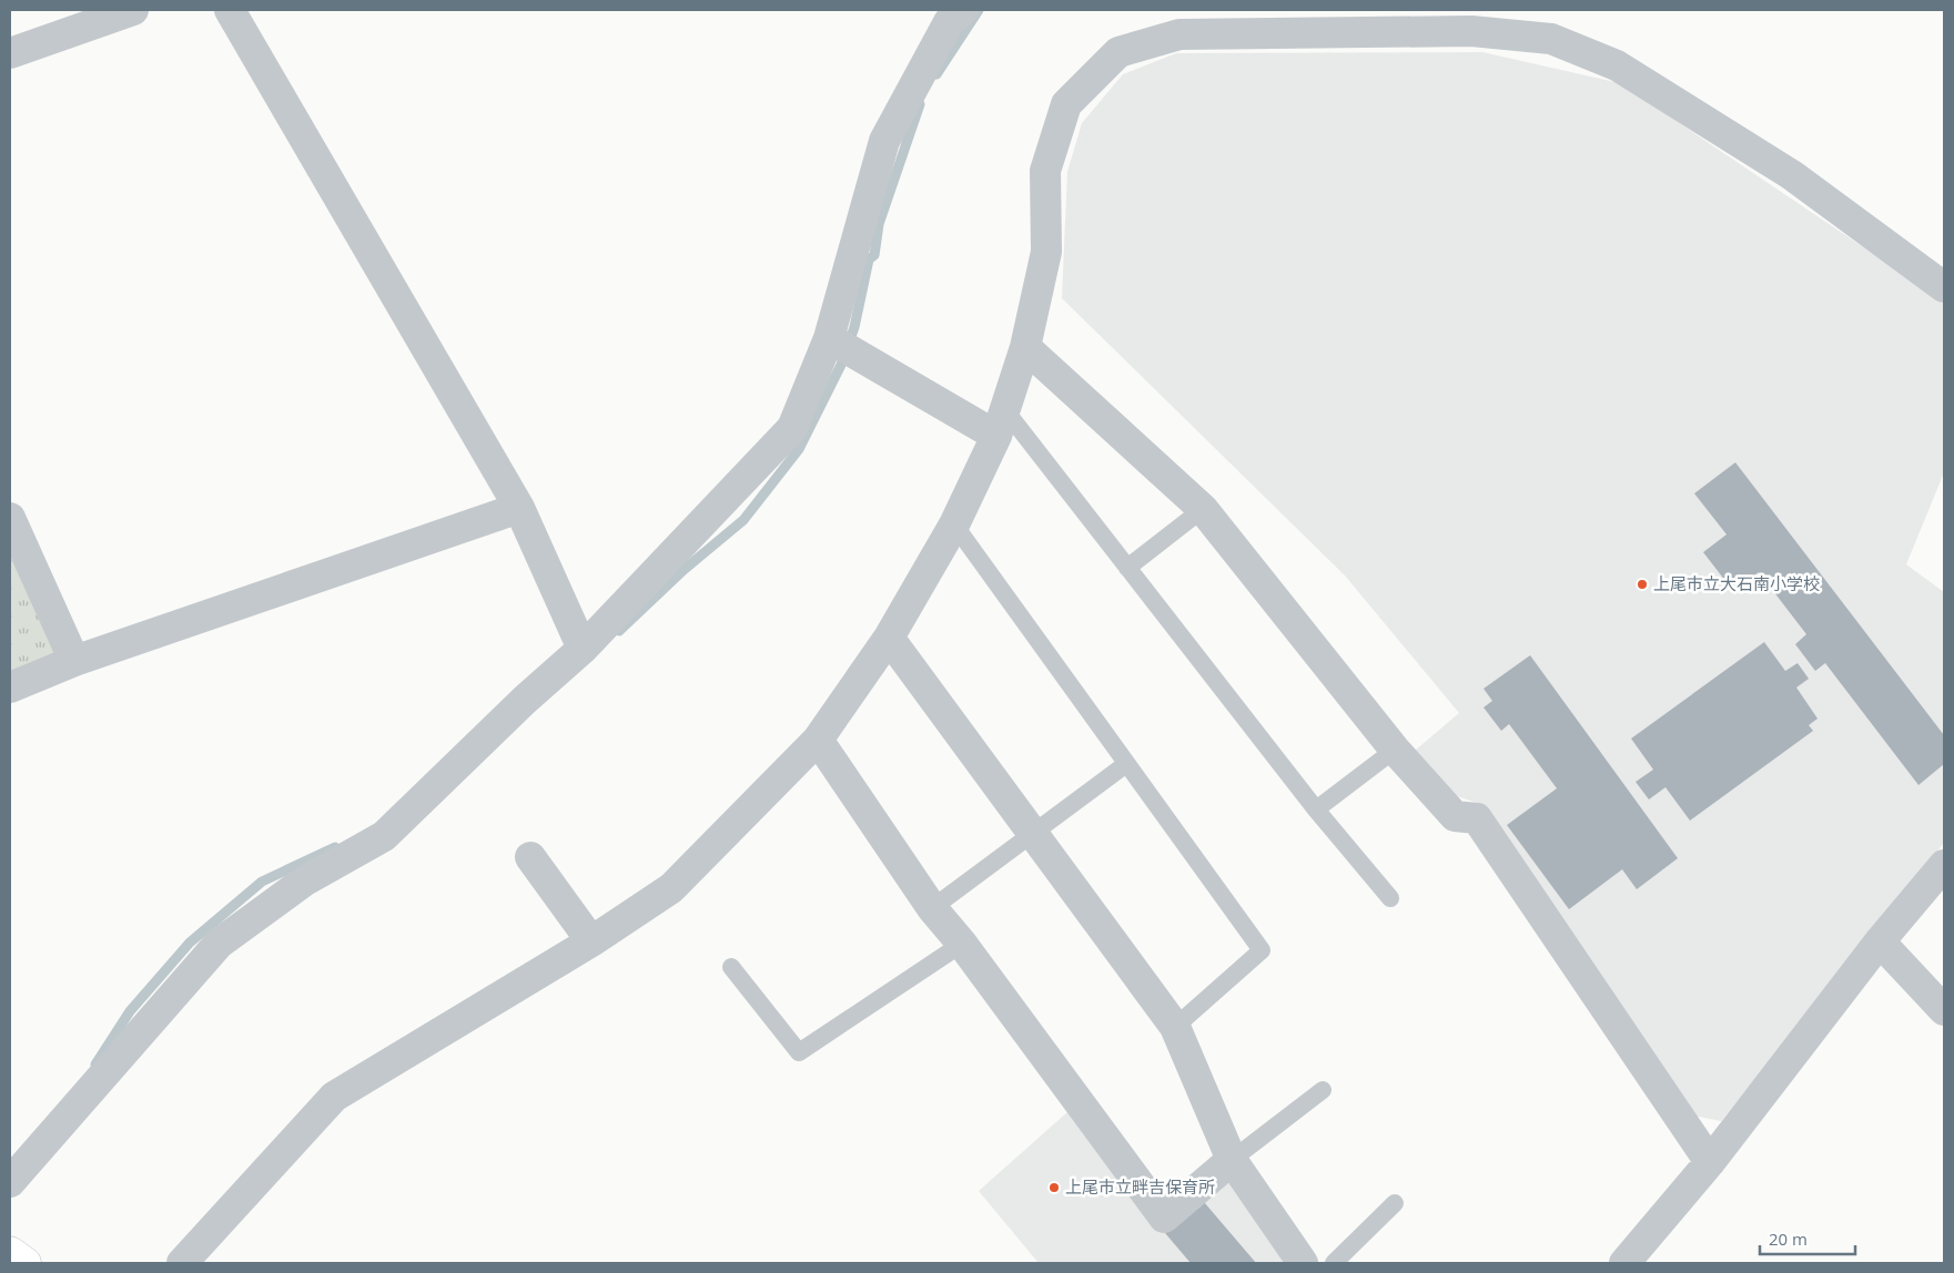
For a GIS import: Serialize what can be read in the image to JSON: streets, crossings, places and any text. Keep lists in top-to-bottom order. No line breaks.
{"places":["上尾市立大石南小学校","上尾市立畔吉保育所"],"scale_bar":"20 m"}
